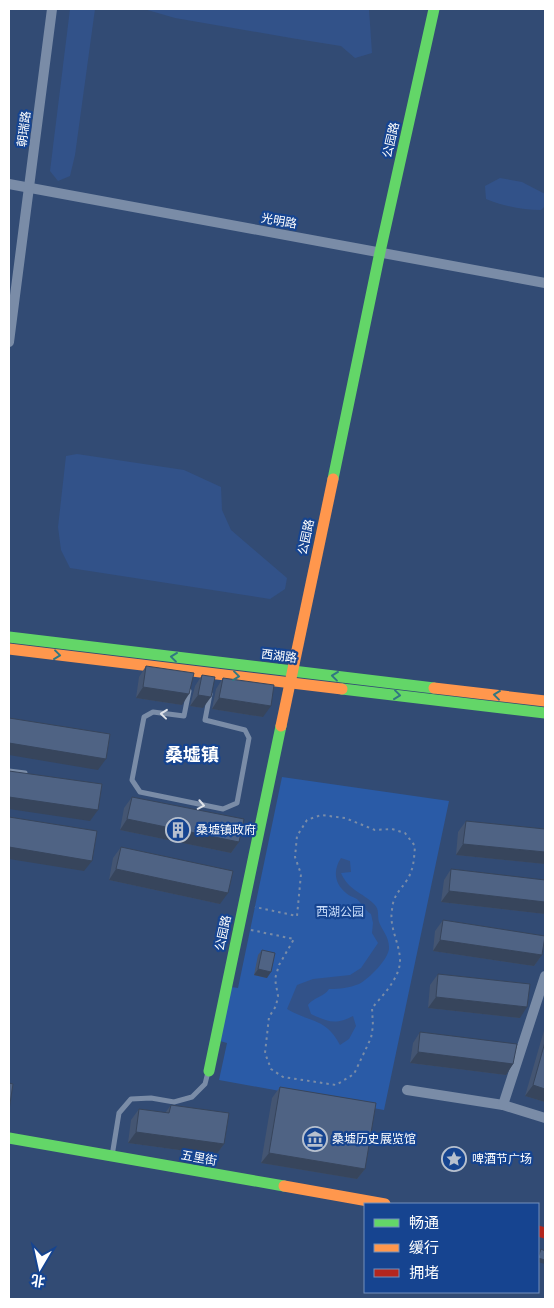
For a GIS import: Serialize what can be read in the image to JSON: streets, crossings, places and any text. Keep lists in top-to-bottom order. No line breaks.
{"streets":{"street":["朝瑞路","公园路","光明路","西湖路","五里街"]},"crossings":[["朝瑞路","光明路"],["公园路","光明路"],["公园路","西湖路"]],"districts":["桑墟镇"],"parks":["西湖公园"],"places":{"building":["桑墟镇政府"],"museum":["桑墟历史展览馆"],"place":["啤酒节广场"]},"legend":["畅通","缓行","拥堵"],"north":"bottom"}
